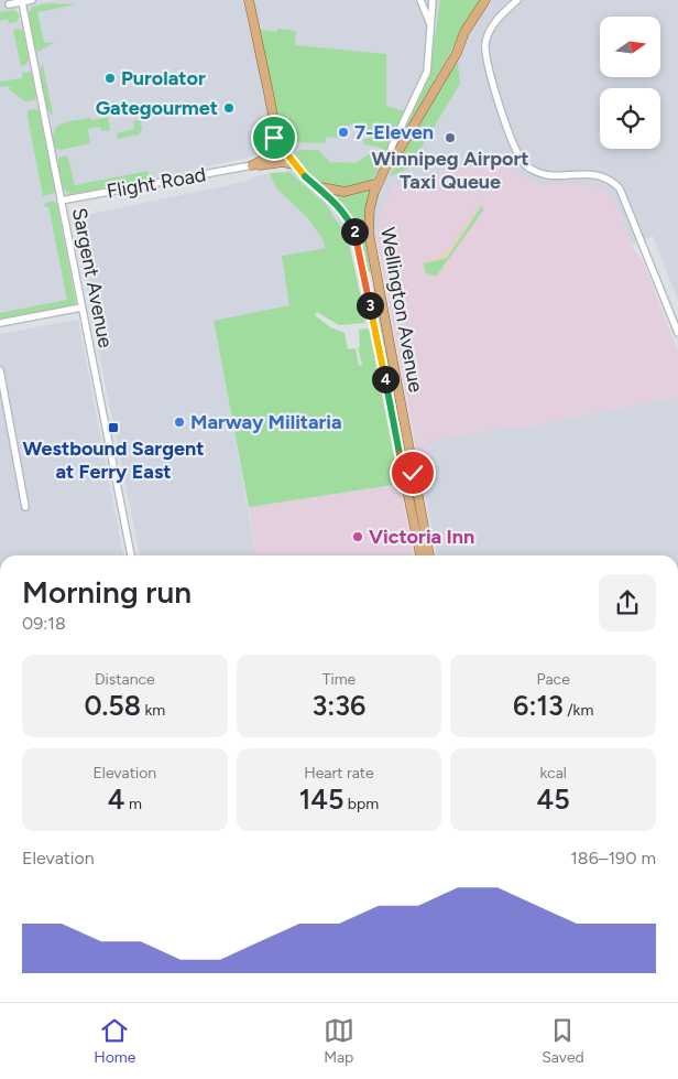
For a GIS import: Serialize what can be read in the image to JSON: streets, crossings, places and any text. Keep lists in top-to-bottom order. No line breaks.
{"streets":{"main road":["Wellington Avenue"],"street":["Flight Road","Sargent Avenue"]},"crossings":[["Flight Road","Sargent Avenue"]],"places":{"other":["Purolator","Gategourmet","7-Eleven","Winnipeg Airport Taxi Queue","Marway Militaria","Victoria Inn"],"transit":["Westbound Sargent at Ferry East"]},"north":"right","page":{"pins":["2","3","4"],"heading":["Morning run","09:18"],"stats":[["Distance","0.58 km"],["Time","3:36"],["Pace","6:13 /km"],["Elevation","4 m"],["Heart rate","145 bpm"],["kcal","45"]],"chart":["Elevation","186–190 m"],"tabs":["Home","Map","Saved"]}}
